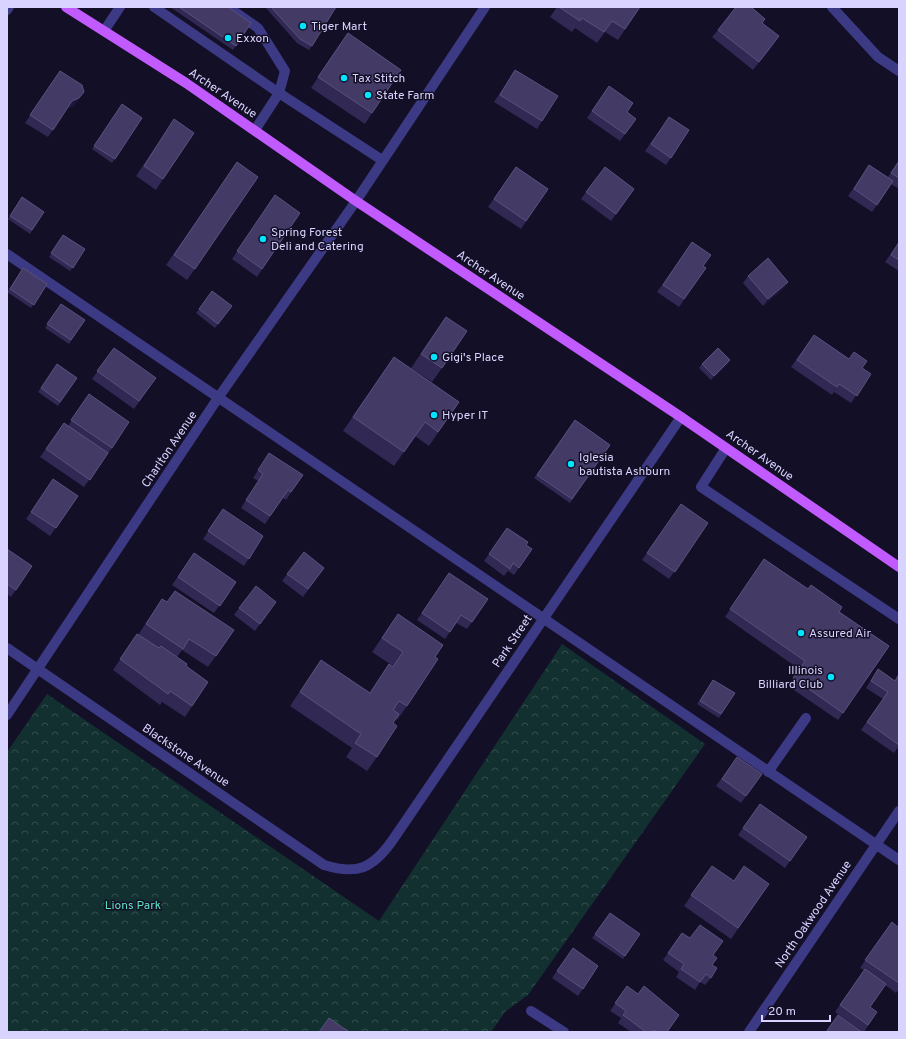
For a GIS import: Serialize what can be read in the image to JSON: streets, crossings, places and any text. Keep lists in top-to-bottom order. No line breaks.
{"streets":{"main road":["Archer Avenue"],"street":["Charlton Avenue","Park Street","Blackstone Avenue","North Oakwood Avenue"]},"crossings":[["Archer Avenue","Charlton Avenue"],["Archer Avenue","Park Street"],["Charlton Avenue","Blackstone Avenue"],["Park Street","Blackstone Avenue"]],"parks":["Lions Park"],"places":["Tiger Mart","Exxon","Tax Stitch","State Farm","Spring Forest Deli and Catering","Gigi's Place","Hyper IT","Iglesia bautista Ashburn","Assured Air","Illinois Billiard Club"],"scale_bar":"20 m"}
